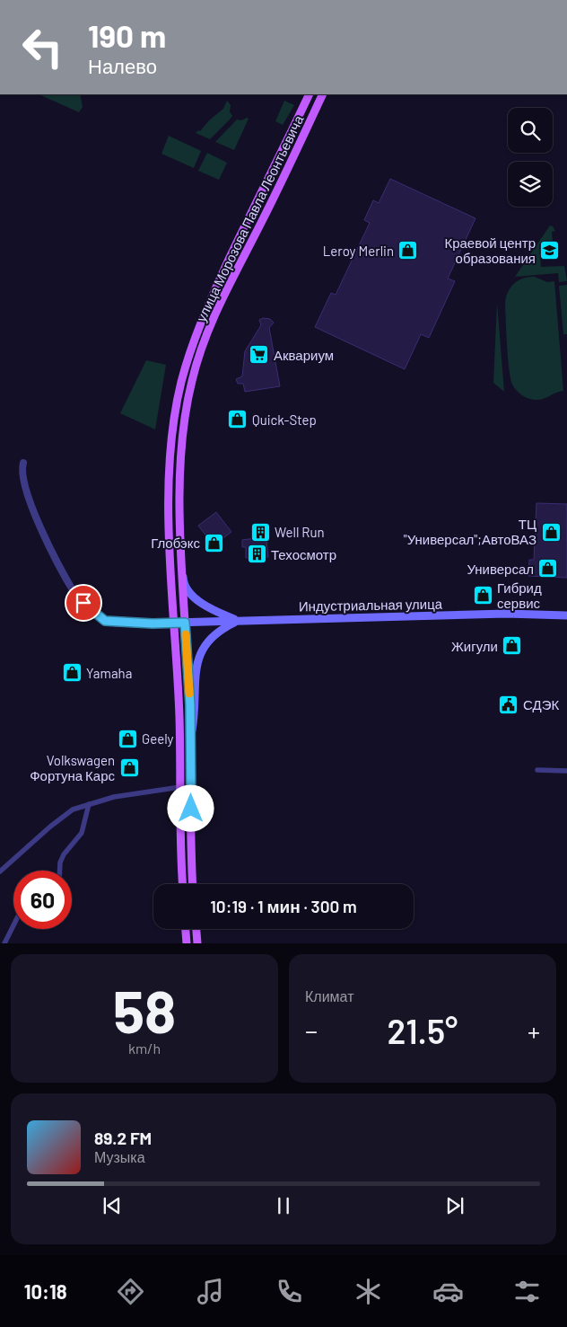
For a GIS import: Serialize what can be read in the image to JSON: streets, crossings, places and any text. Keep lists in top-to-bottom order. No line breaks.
{"streets":{"main road":["улица Морозова Павла Леонтьевича","Индустриальная улица"]},"crossings":[["улица Морозова Павла Леонтьевича","Индустриальная улица"]],"places":{"shop":["Leroy Merlin","Quick-Step","ТЦ \"Универсал\";АвтоВАЗ","Глобэкс","Универсал","Гибрид сервис","Жигули","Yamaha","Geely","Volkswagen Фортуна Карс"],"school or university":["Краевой центр образования"],"supermarket":["Аквариум"],"building":["Well Run","Техосмотр"],"public building":["СДЭК"]},"page":{"turn":["190 m","Налево"],"limit":"60","trip":"10:19 · 1 мин · 300 m","tile":[["58","km/h"],"Климат"],"heat":["−","21.5°","+"],"song":["89.2 FM","Музыка"],"tabs":"10:18"}}
